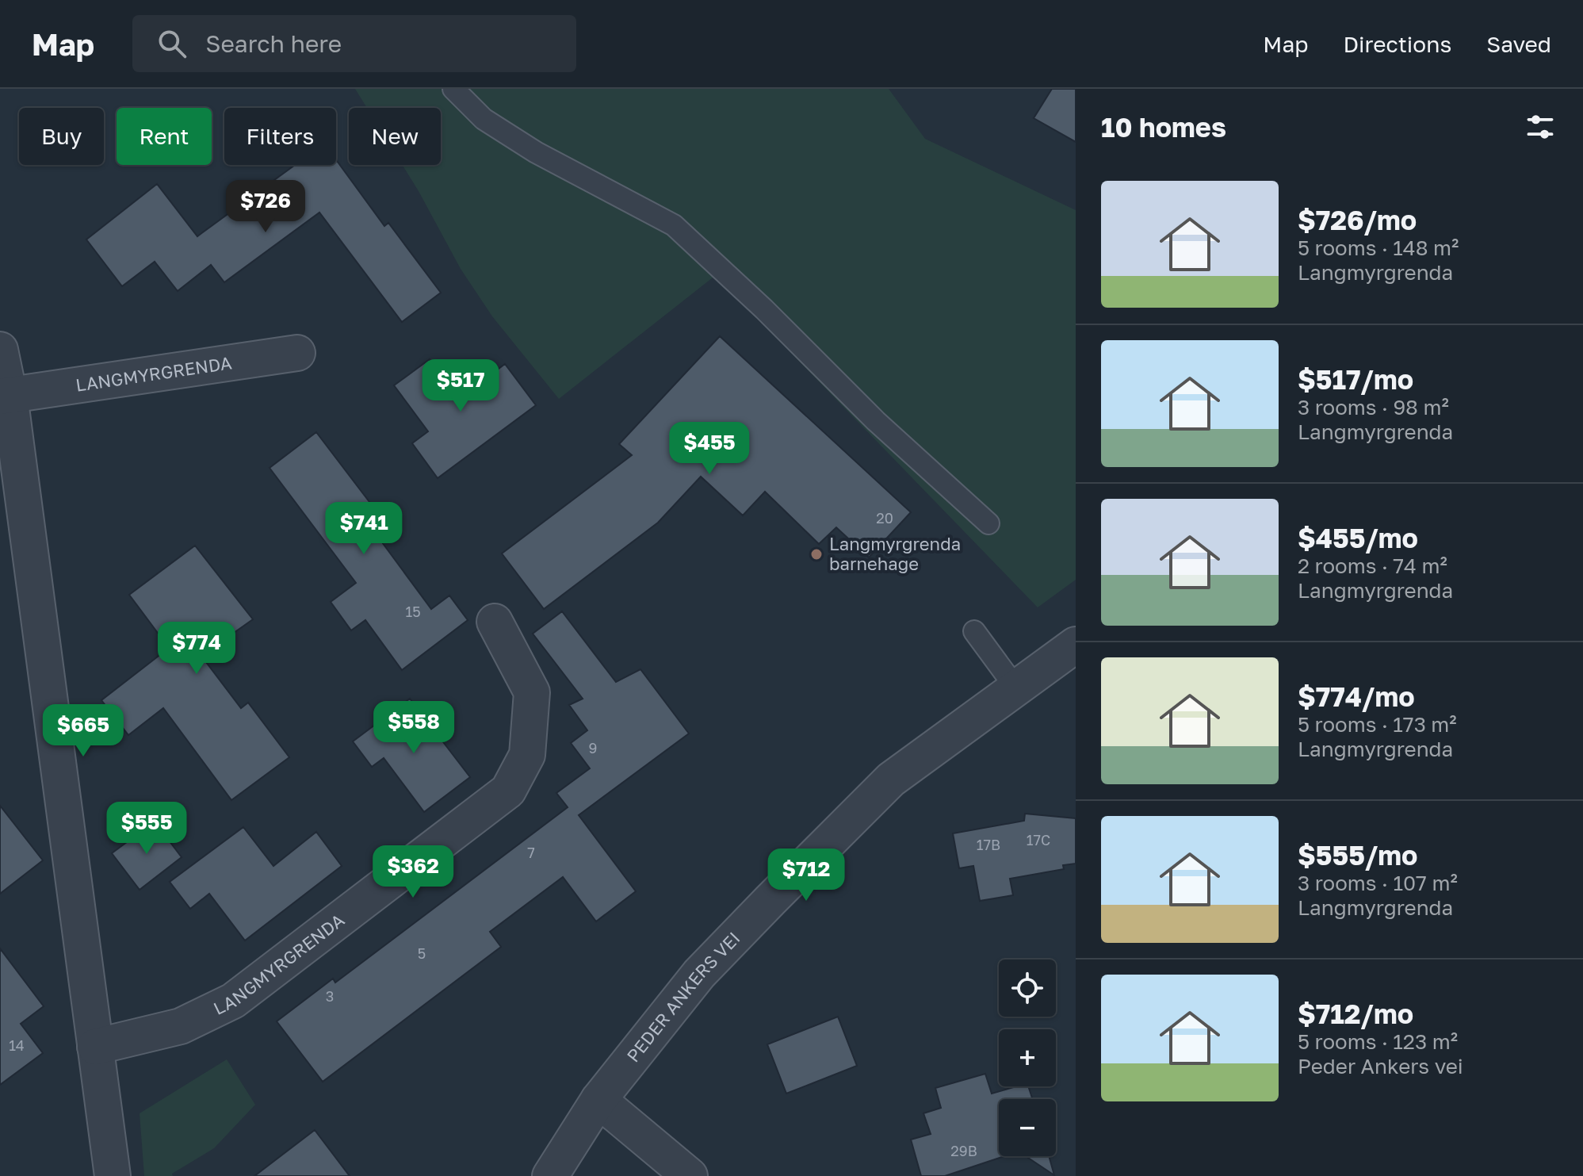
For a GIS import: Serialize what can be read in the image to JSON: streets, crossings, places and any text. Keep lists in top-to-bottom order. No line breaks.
{"streets":{"street":["LANGMYRGRENDA","PEDER ANKERS VEI"]},"places":["Langmyrgrenda barnehage"],"house_numbers":["20","15","9","17C","17B","7","5","3","14","29B"],"page":{"header":"Map","search":"Search here","nav":["Map","Directions","Saved"],"heading":"10 homes","chip":["Buy","Rent","Filters","New"],"list":[{"name":"$726/mo","note":"5 rooms · 148 m² · Langmyrgrenda"},{"name":"$517/mo","note":"3 rooms · 98 m² · Langmyrgrenda"},{"name":"$455/mo","note":"2 rooms · 74 m² · Langmyrgrenda"},{"name":"$774/mo","note":"5 rooms · 173 m² · Langmyrgrenda"},{"name":"$555/mo","note":"3 rooms · 107 m² · Langmyrgrenda"},{"name":"$712/mo","note":"5 rooms · 123 m² · Peder Ankers vei"}],"price":["$726","$517","$455","$741","$774","$558","$665","$555","$362","$712"],"map_buttons":["+","−"]}}
